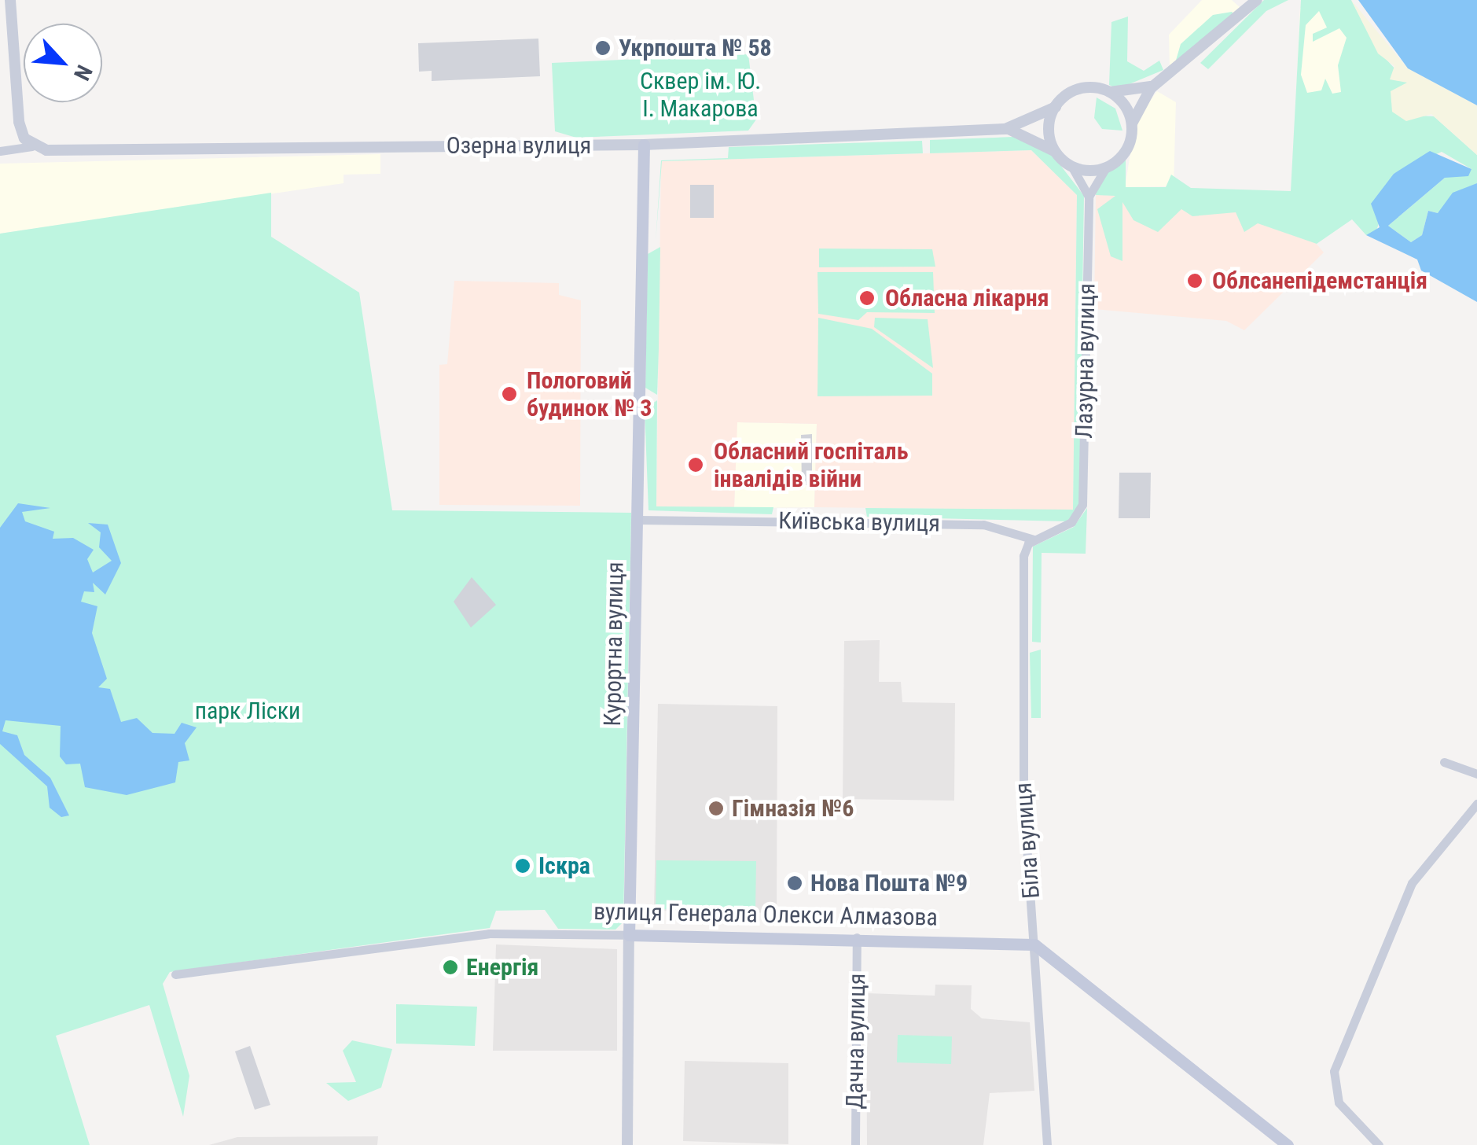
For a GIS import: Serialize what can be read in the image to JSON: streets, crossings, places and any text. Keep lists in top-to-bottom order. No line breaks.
{"streets":{"main road":["Курортна вулиця","вулиця Генерала Олекси Алмазова"],"street":["Озерна вулиця","Лазурна вулиця","Київська вулиця","Біла вулиця","Дачна вулиця"]},"crossings":[["Озерна вулиця","Лазурна вулиця"],["Озерна вулиця","Курортна вулиця"],["Лазурна вулиця","Київська вулиця"],["Лазурна вулиця","Біла вулиця"],["Київська вулиця","Курортна вулиця"],["Київська вулиця","Біла вулиця"],["Курортна вулиця","вулиця Генерала Олекси Алмазова"],["Біла вулиця","вулиця Генерала Олекси Алмазова"],["вулиця Генерала Олекси Алмазова","Дачна вулиця"]],"parks":["Сквер ім. Ю. І. Макарова","парк Ліски"],"places":["Укрпошта № 58","Облсанепідемстанція","Обласна лікарня","Пологовий будинок № 3","Обласний госпіталь інвалідів війни","Гімназія №6","Іскра","Нова Пошта №9","Енергія"],"north":"bottom right"}
